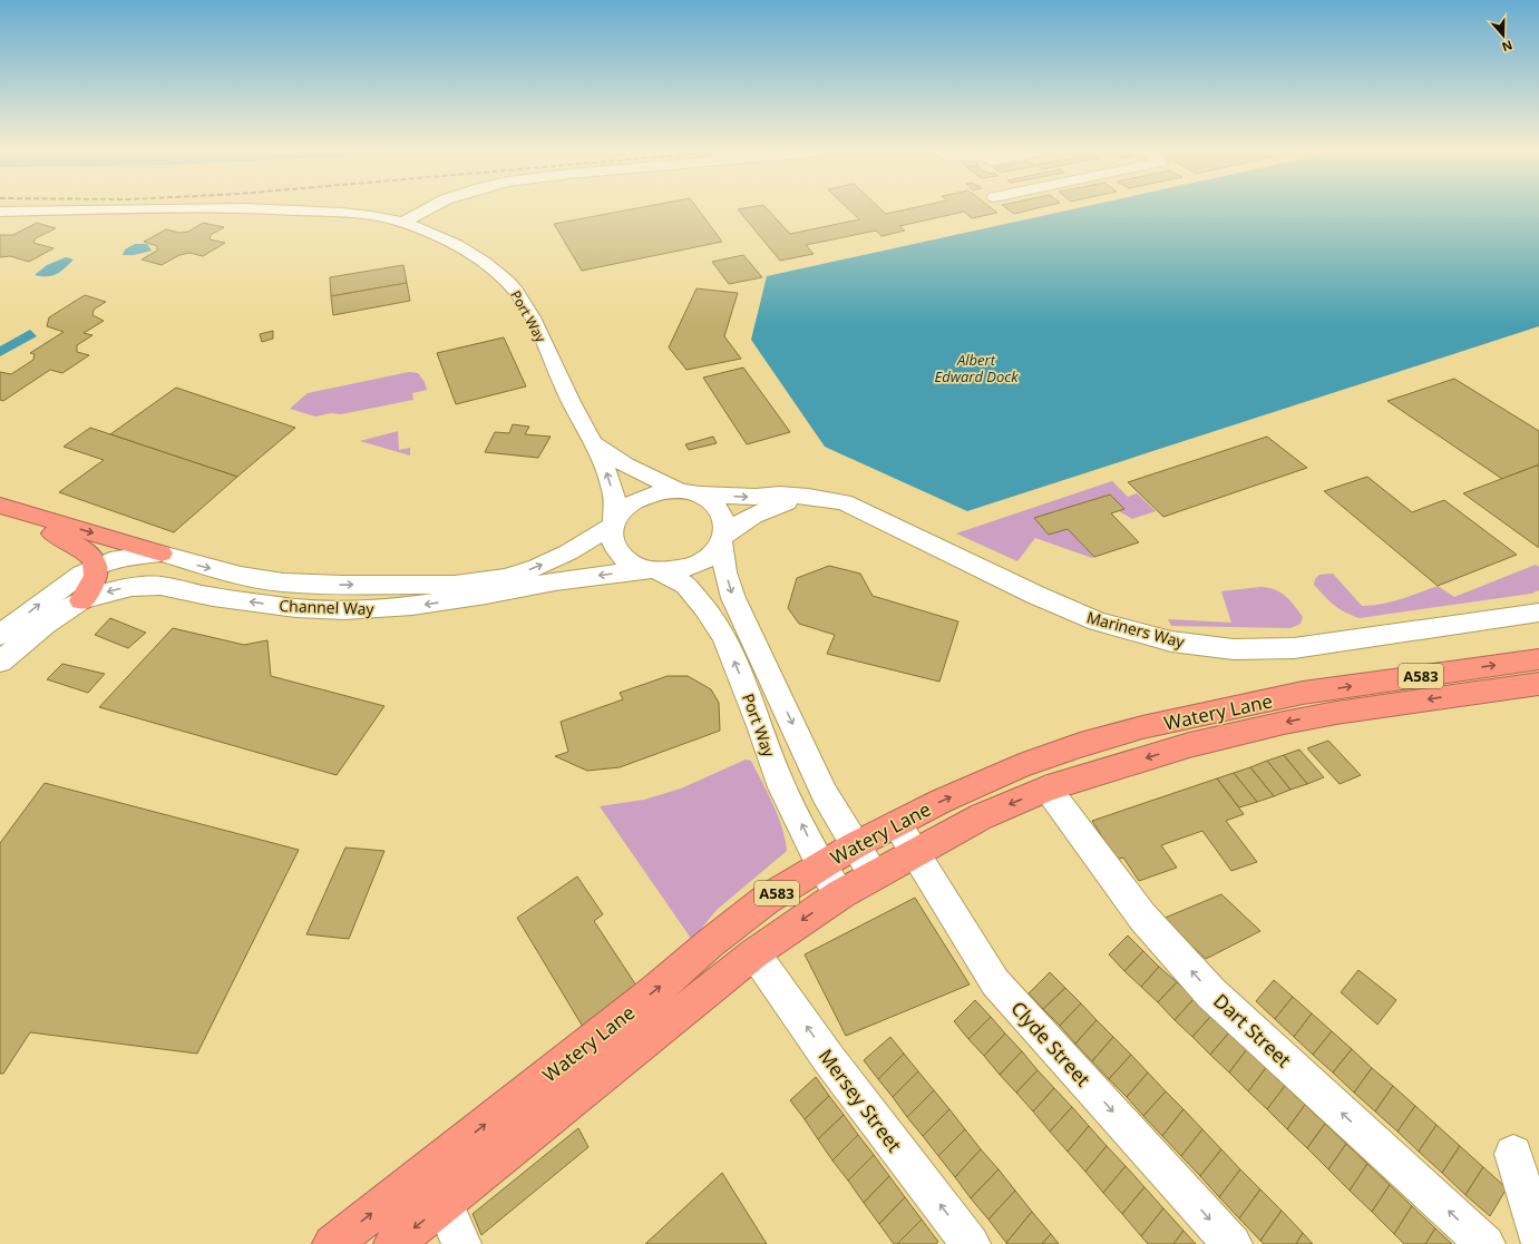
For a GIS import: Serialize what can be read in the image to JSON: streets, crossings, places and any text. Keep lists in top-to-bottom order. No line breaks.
{"streets":{"highway":["A583","Watery Lane"],"street":["Port Way","Channel Way","Mariners Way","Dart Street","Clyde Street","Mersey Street"]},"crossings":[["Port Way","Channel Way"],["Port Way","Mariners Way"],["Port Way","Watery Lane"],["Channel Way","Mariners Way"],["Watery Lane","Dart Street"],["Watery Lane","Clyde Street"],["Watery Lane","Mersey Street"]],"one_way":["Dart Street","Clyde Street","Mersey Street"],"water":["Albert Edward Dock"],"north":"bottom"}
